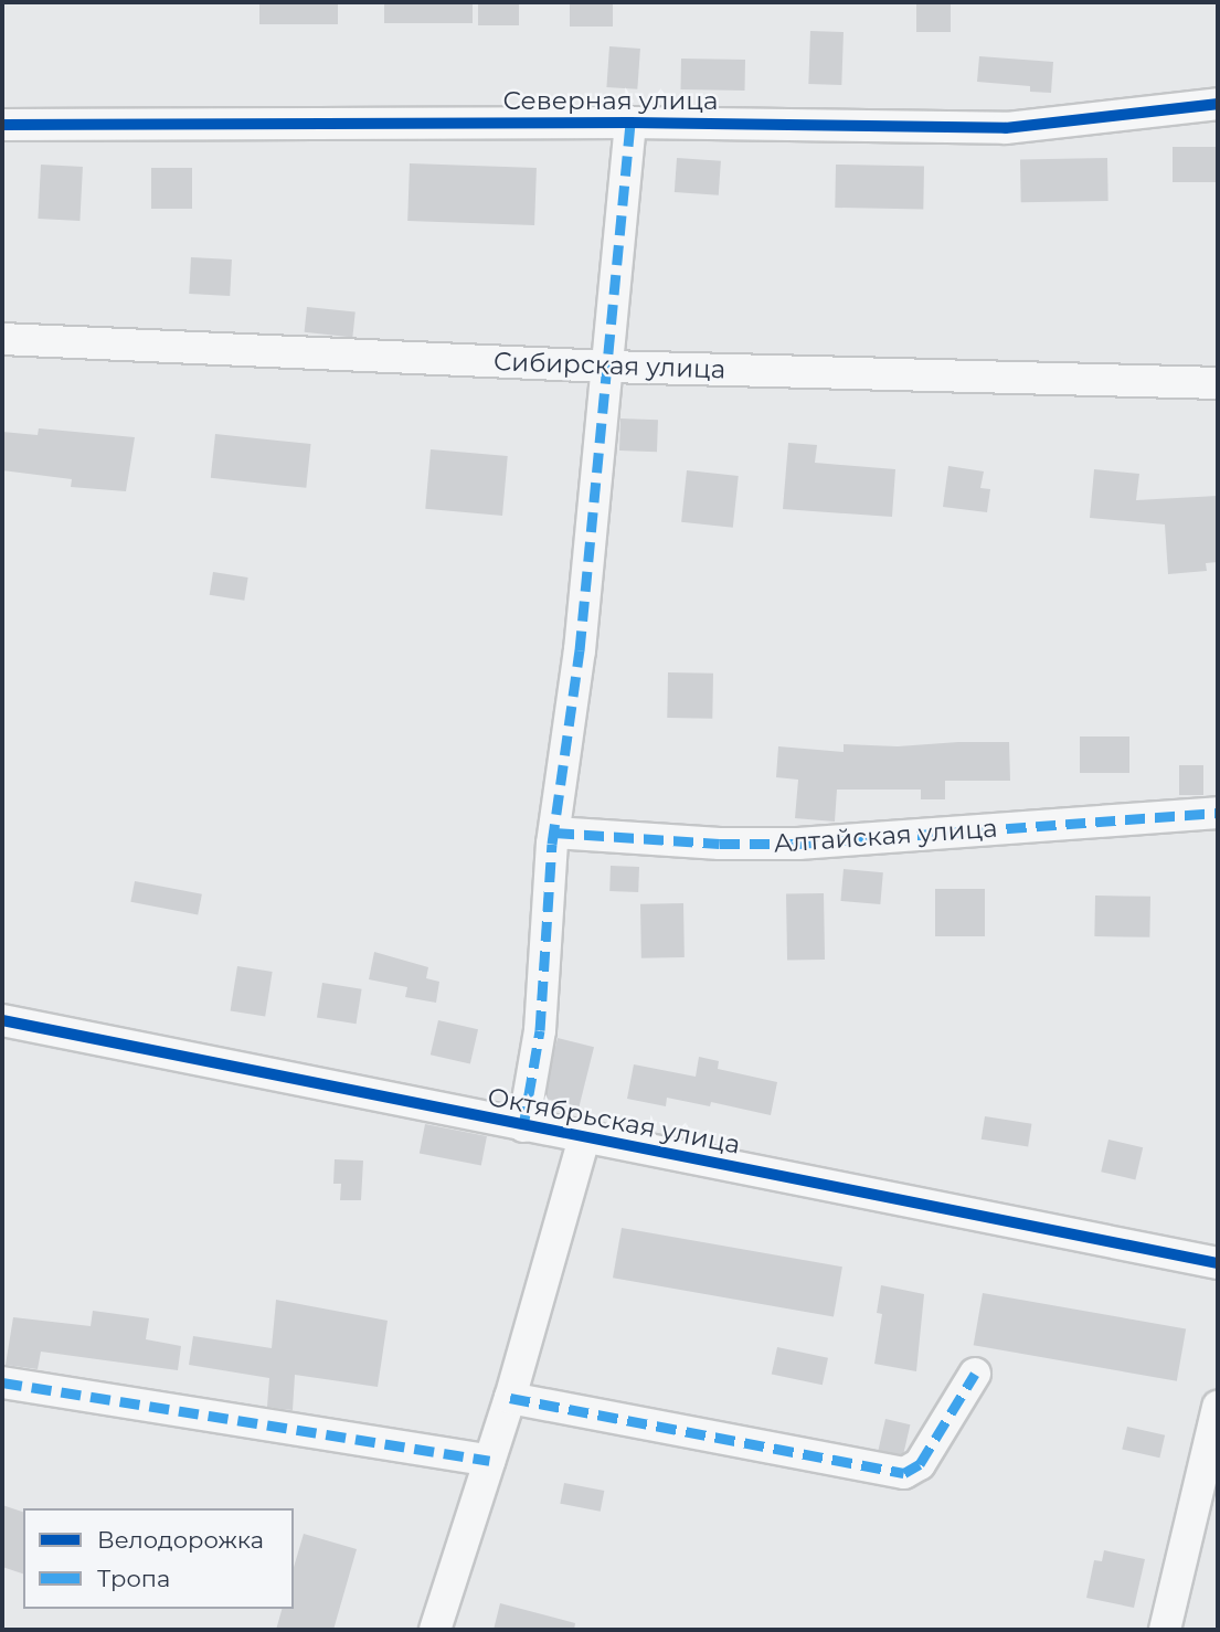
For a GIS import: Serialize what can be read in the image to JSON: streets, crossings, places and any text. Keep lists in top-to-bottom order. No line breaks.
{"streets":{"street":["Северная улица","Сибирская улица","Алтайская улица","Октябрьская улица"]},"legend":["Велодорожка","Тропа"]}
